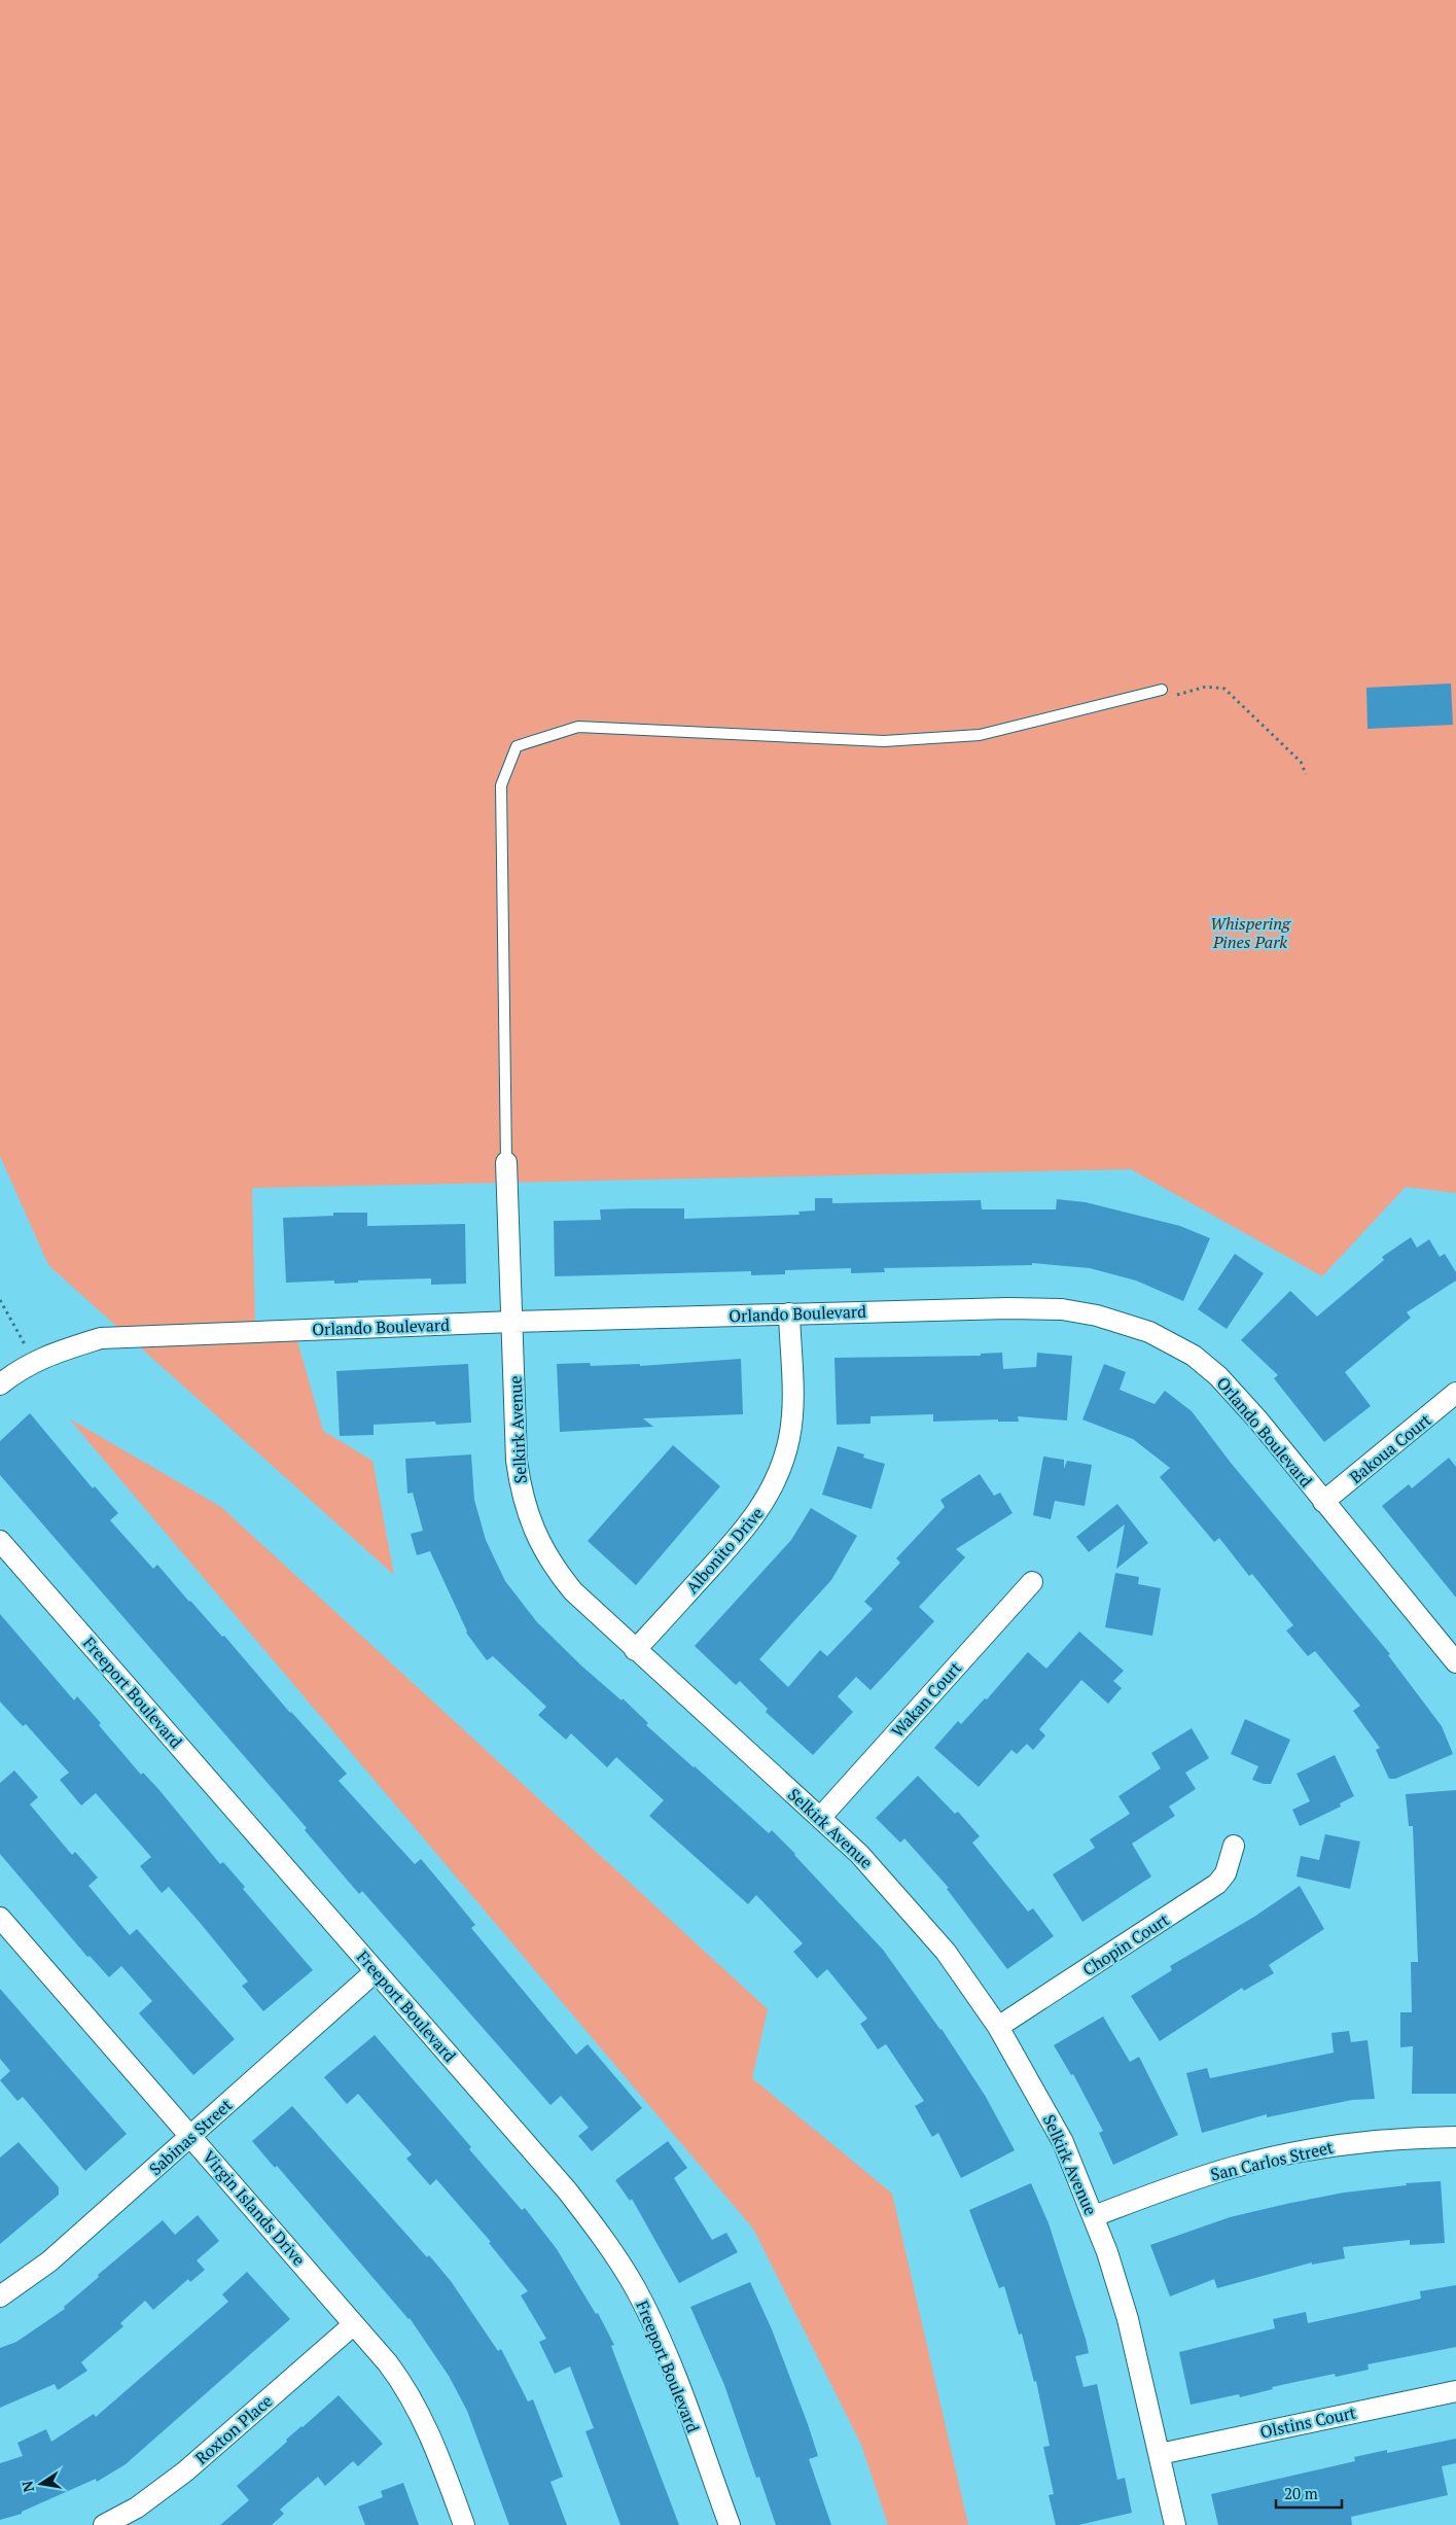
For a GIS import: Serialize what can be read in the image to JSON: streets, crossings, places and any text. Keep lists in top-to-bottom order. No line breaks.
{"streets":{"street":["Orlando Boulevard","Selkirk Avenue","Bakoua Court","Albonito Drive","Freeport Boulevard","Wakan Court","Chopin Court","Sabinas Street","San Carlos Street","Virgin Islands Drive","Olstins Court","Roxton Place"]},"crossings":[["Orlando Boulevard","Selkirk Avenue"],["Orlando Boulevard","Bakoua Court"],["Orlando Boulevard","Albonito Drive"],["Selkirk Avenue","Albonito Drive"],["Selkirk Avenue","Wakan Court"],["Selkirk Avenue","Chopin Court"],["Selkirk Avenue","San Carlos Street"],["Selkirk Avenue","Olstins Court"],["Freeport Boulevard","Sabinas Street"],["Sabinas Street","Virgin Islands Drive"],["Virgin Islands Drive","Roxton Place"]],"parks":["Whispering Pines Park"],"scale_bar":"20 m","north":"left"}
